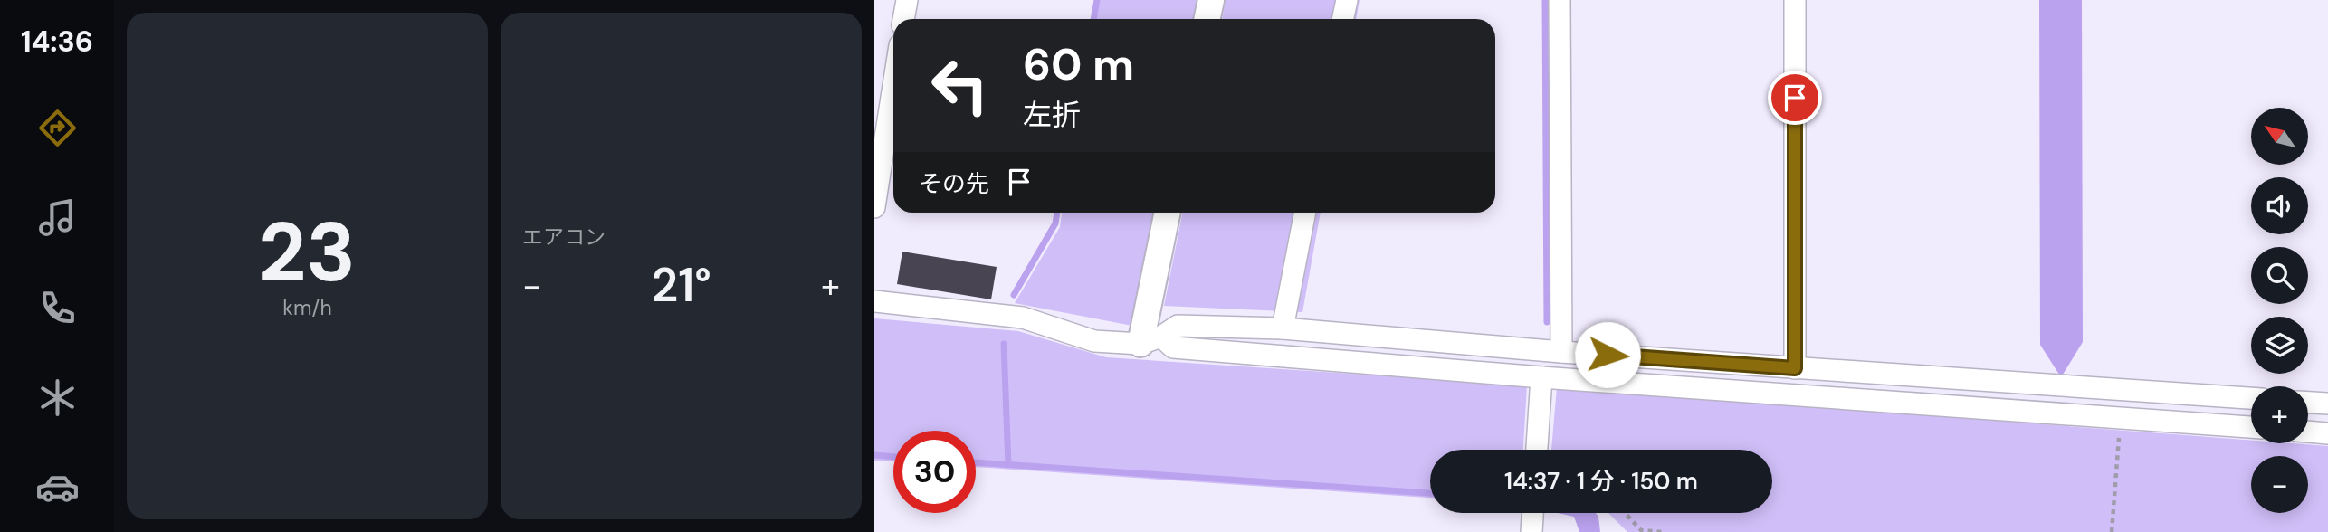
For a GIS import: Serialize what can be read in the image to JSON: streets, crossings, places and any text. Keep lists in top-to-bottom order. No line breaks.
{"north":"top left","page":{"tabs":"14:36","tile":[["23","km/h"],"エアコン"],"turn":["60 m","左折"],"map_buttons":["+","−"],"then":"その先","heat":["−","21°","+"],"limit":"30","trip":"14:37 · 1 分 · 150 m"}}
